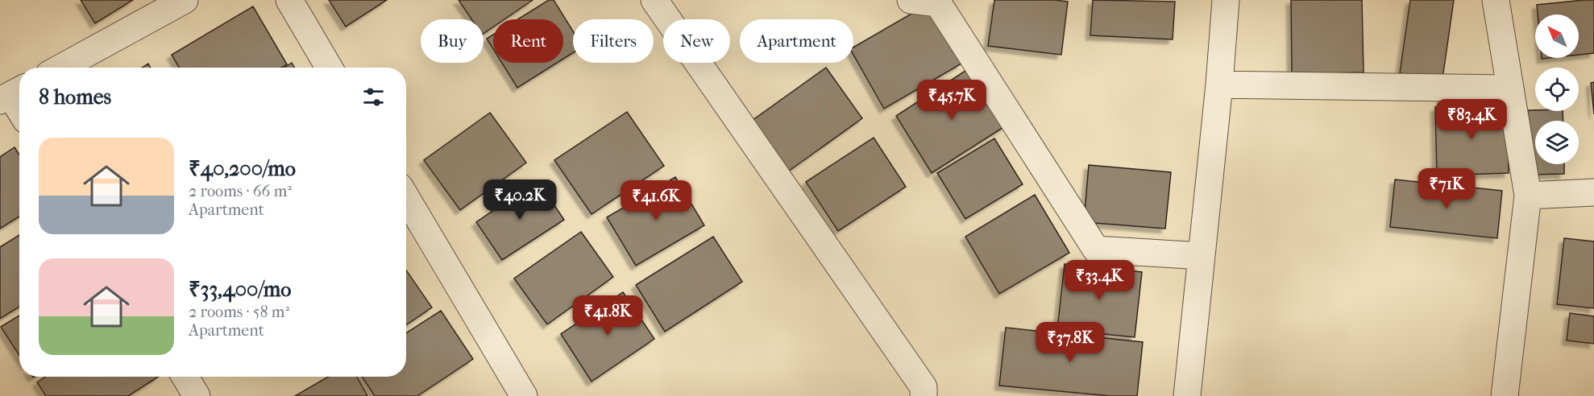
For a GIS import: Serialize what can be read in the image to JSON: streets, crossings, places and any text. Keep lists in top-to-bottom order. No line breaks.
{"north":"top left","page":{"chip":["Buy","Rent","Filters","New","Apartment"],"heading":"8 homes","price":["₹45.7K","₹83.4K","₹71K","₹40.2K","₹41.6K","₹33.4K","₹41.8K","₹37.8K"],"list":[{"name":"₹40,200/mo","note":"2 rooms · 66 m² · Apartment"},{"name":"₹33,400/mo","note":"2 rooms · 58 m² · Apartment"}]}}
